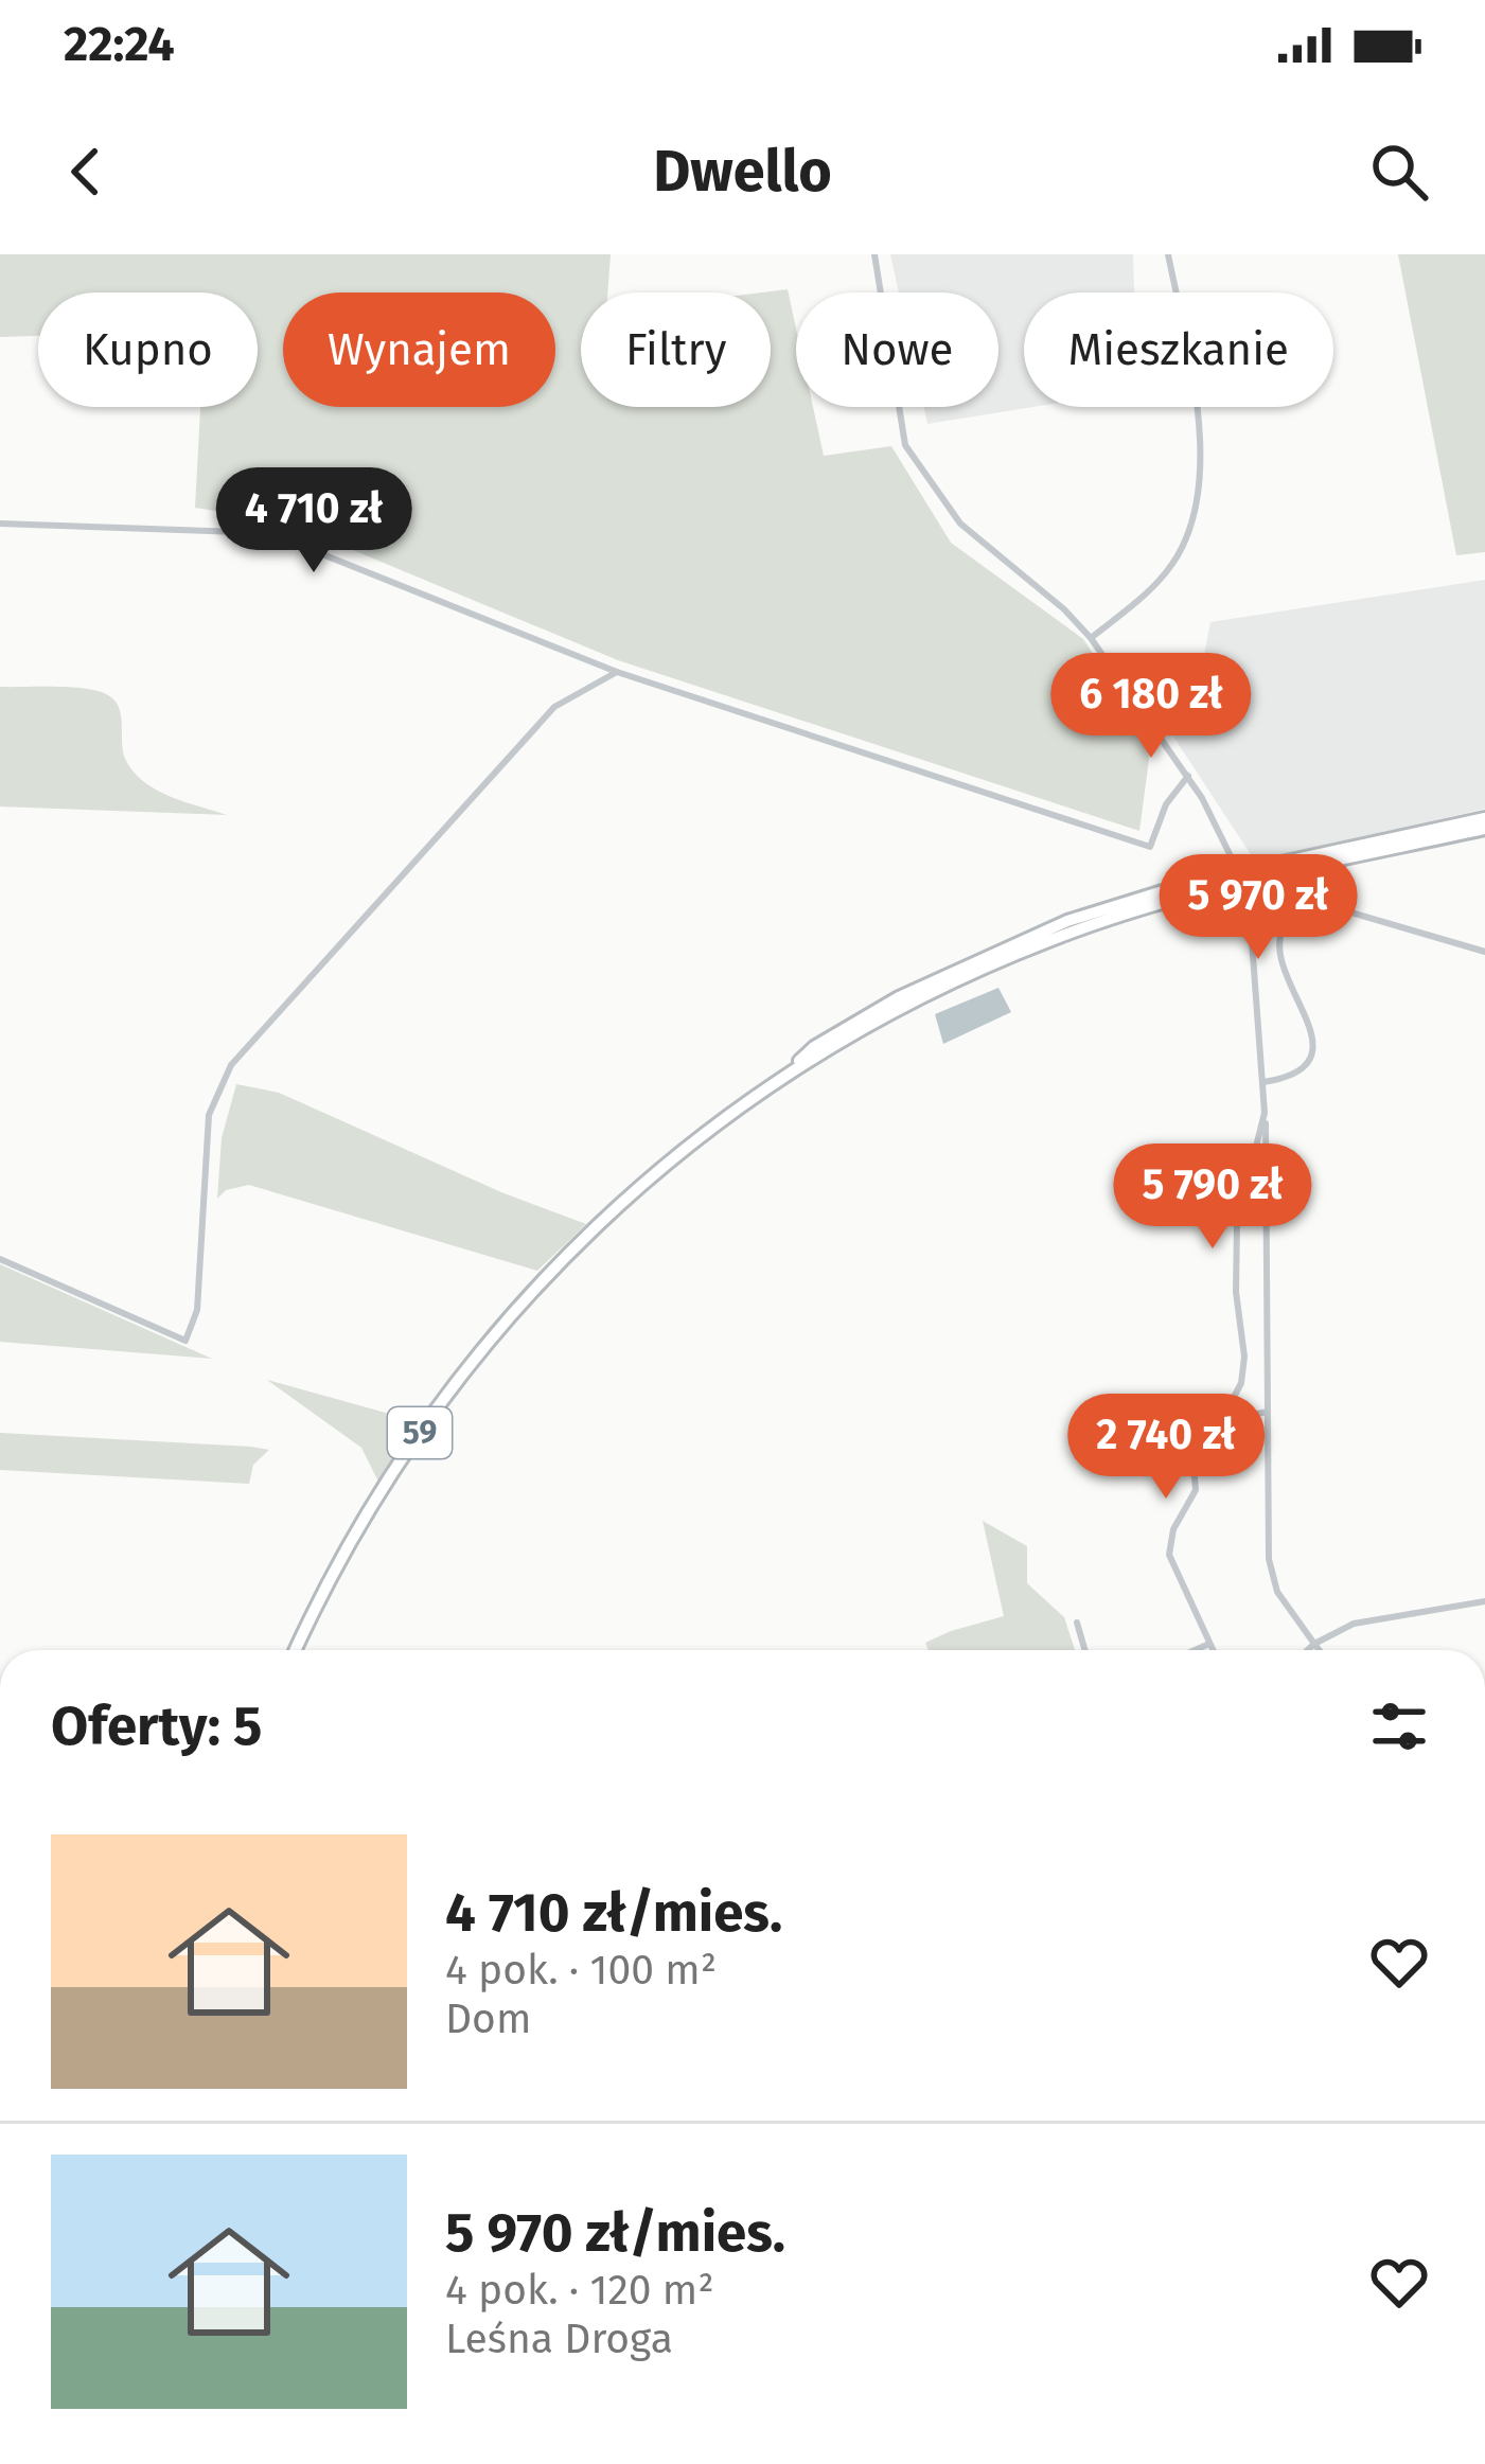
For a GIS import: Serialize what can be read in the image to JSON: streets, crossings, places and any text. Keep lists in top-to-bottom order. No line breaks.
{"streets":{"main road":["59"]},"page":{"status":"22:24","header":"Dwello","chip":["Kupno","Wynajem","Filtry","Nowe","Mieszkanie"],"price":["4 710 zł","6 180 zł","5 970 zł","5 790 zł","2 740 zł"],"heading":"Oferty: 5","list":[{"name":"4 710 zł/mies.","note":"4 pok. · 100 m² · Dom"},{"name":"5 970 zł/mies.","note":"4 pok. · 120 m² · Leśna Droga"}]}}
